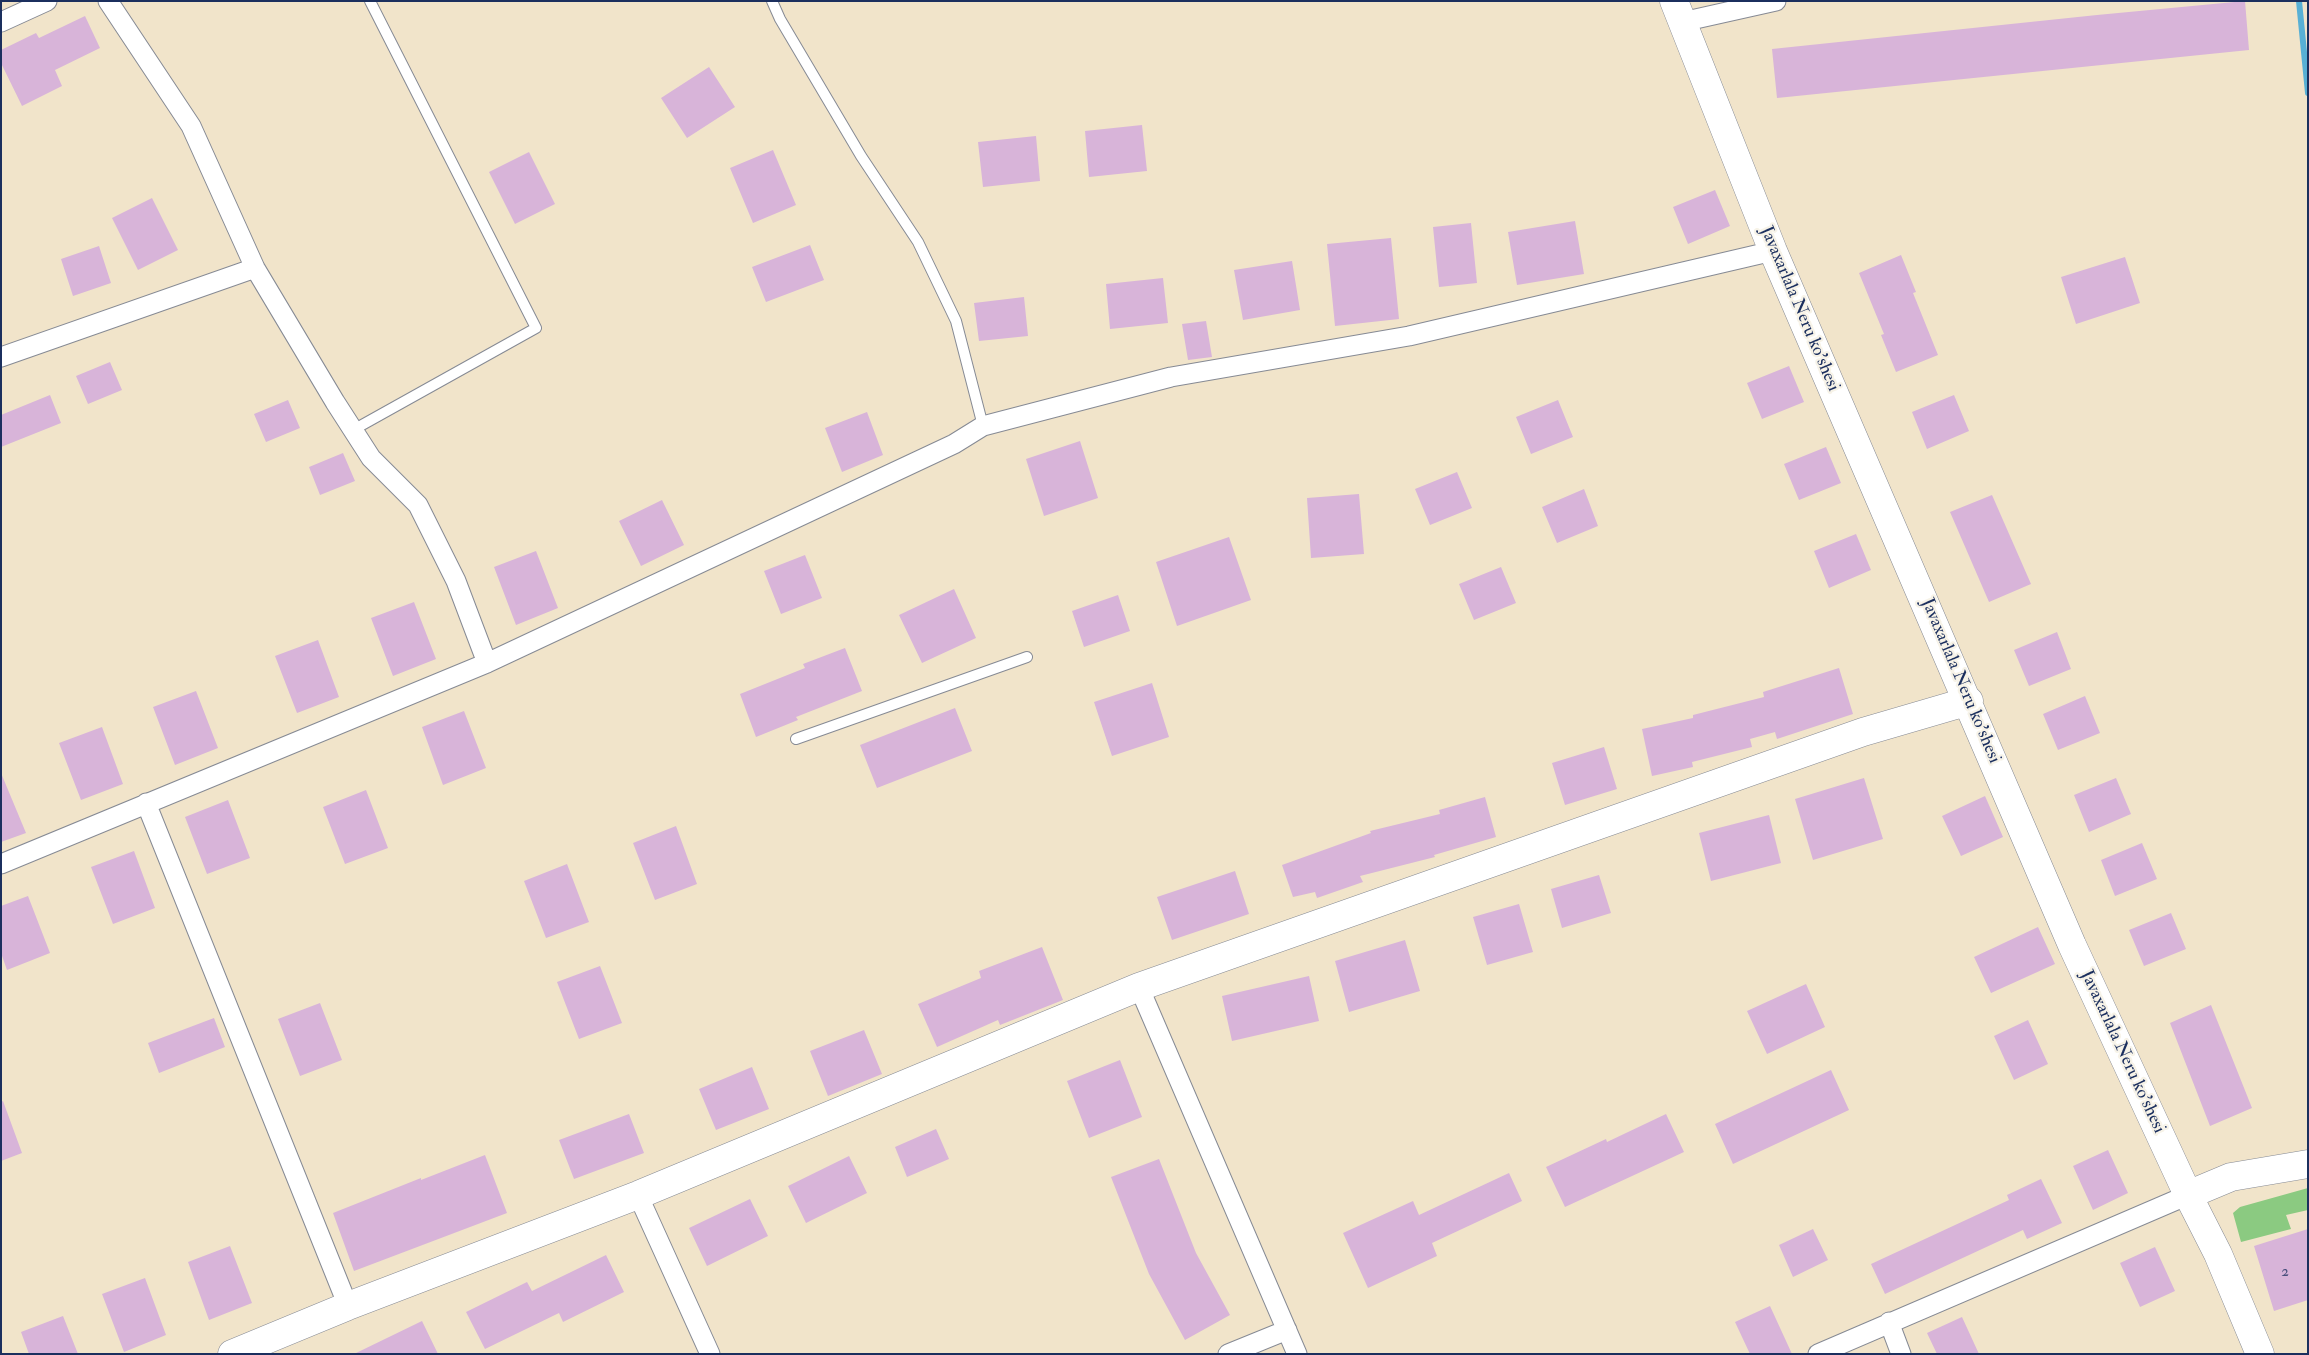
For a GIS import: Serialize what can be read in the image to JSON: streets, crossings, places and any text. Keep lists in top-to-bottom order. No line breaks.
{"streets":{"street":["Javaxarlala Neru ko'shesi"]},"house_numbers":["2"]}
